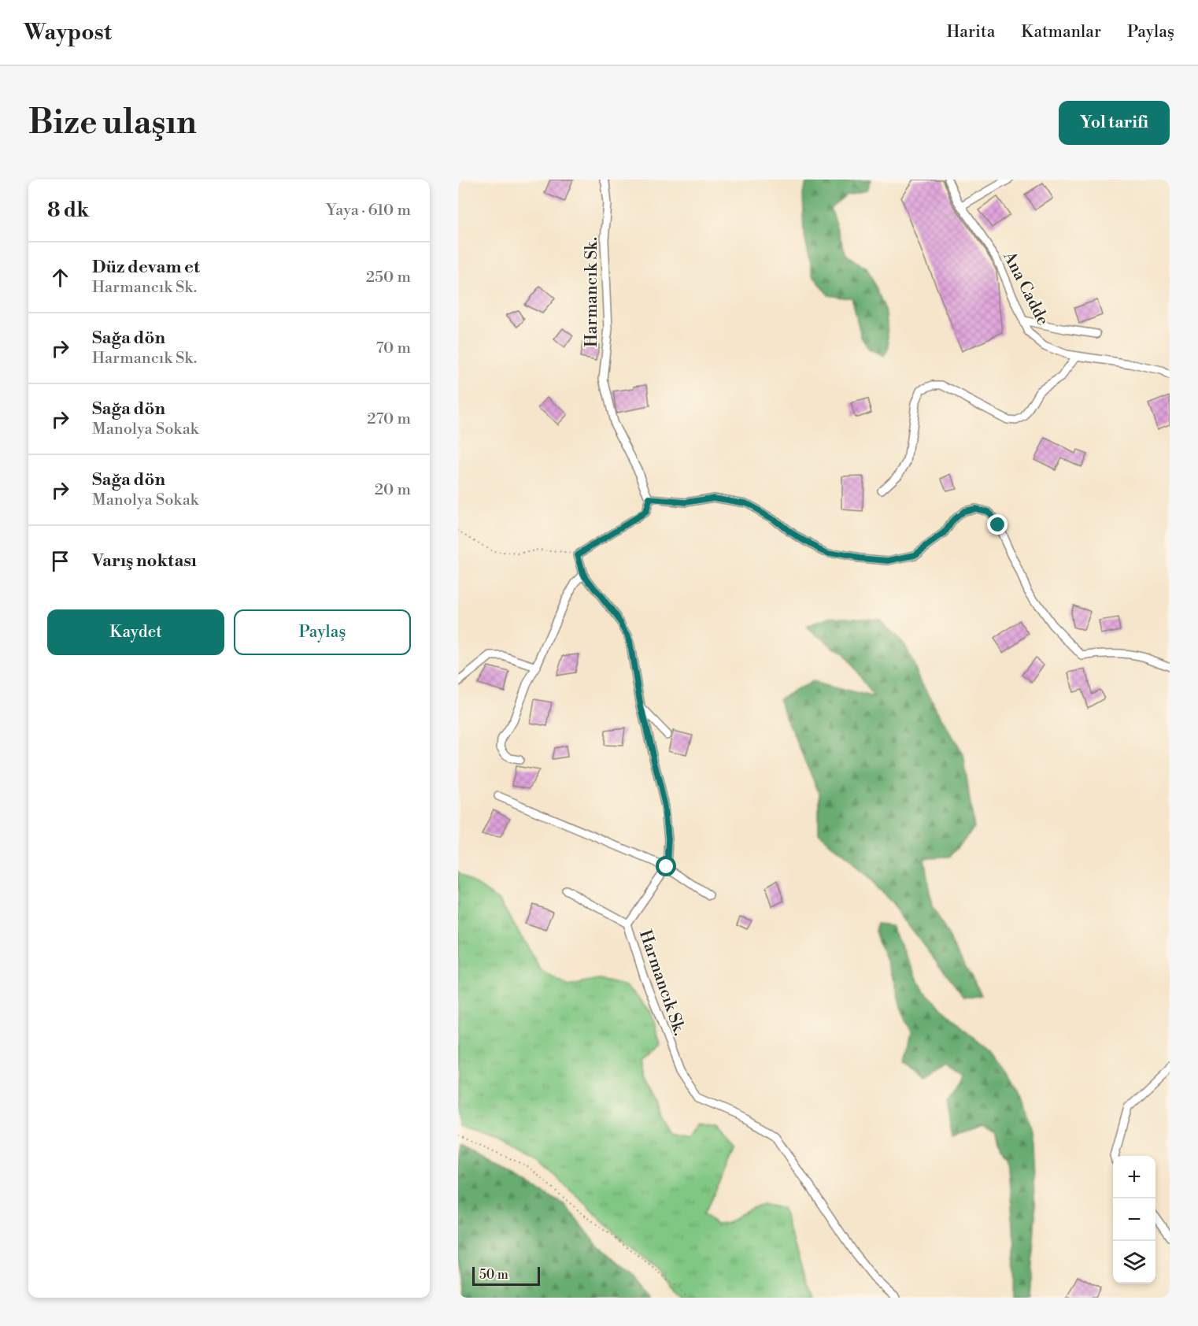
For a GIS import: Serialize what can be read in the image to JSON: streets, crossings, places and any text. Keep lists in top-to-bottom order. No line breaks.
{"streets":{"street":["Ana Cadde","Harmancık Sk."]},"scale_bar":"50 m","page":{"header":"Waypost","nav":["Harita","Katmanlar","Paylaş"],"buttons":["Yol tarifi",["Kaydet","Paylaş"]],"title":"Bize ulaşın","heading":["8 dk","Yaya · 610 m"],"list":[["Düz devam et","Harmancık Sk.","250 m"],["Sağa dön","Harmancık Sk.","70 m"],["Sağa dön","Manolya Sokak","270 m"],["Sağa dön","Manolya Sokak","20 m"],"Varış noktası"],"map_buttons":["+","−"],"scale":"50 m"}}
